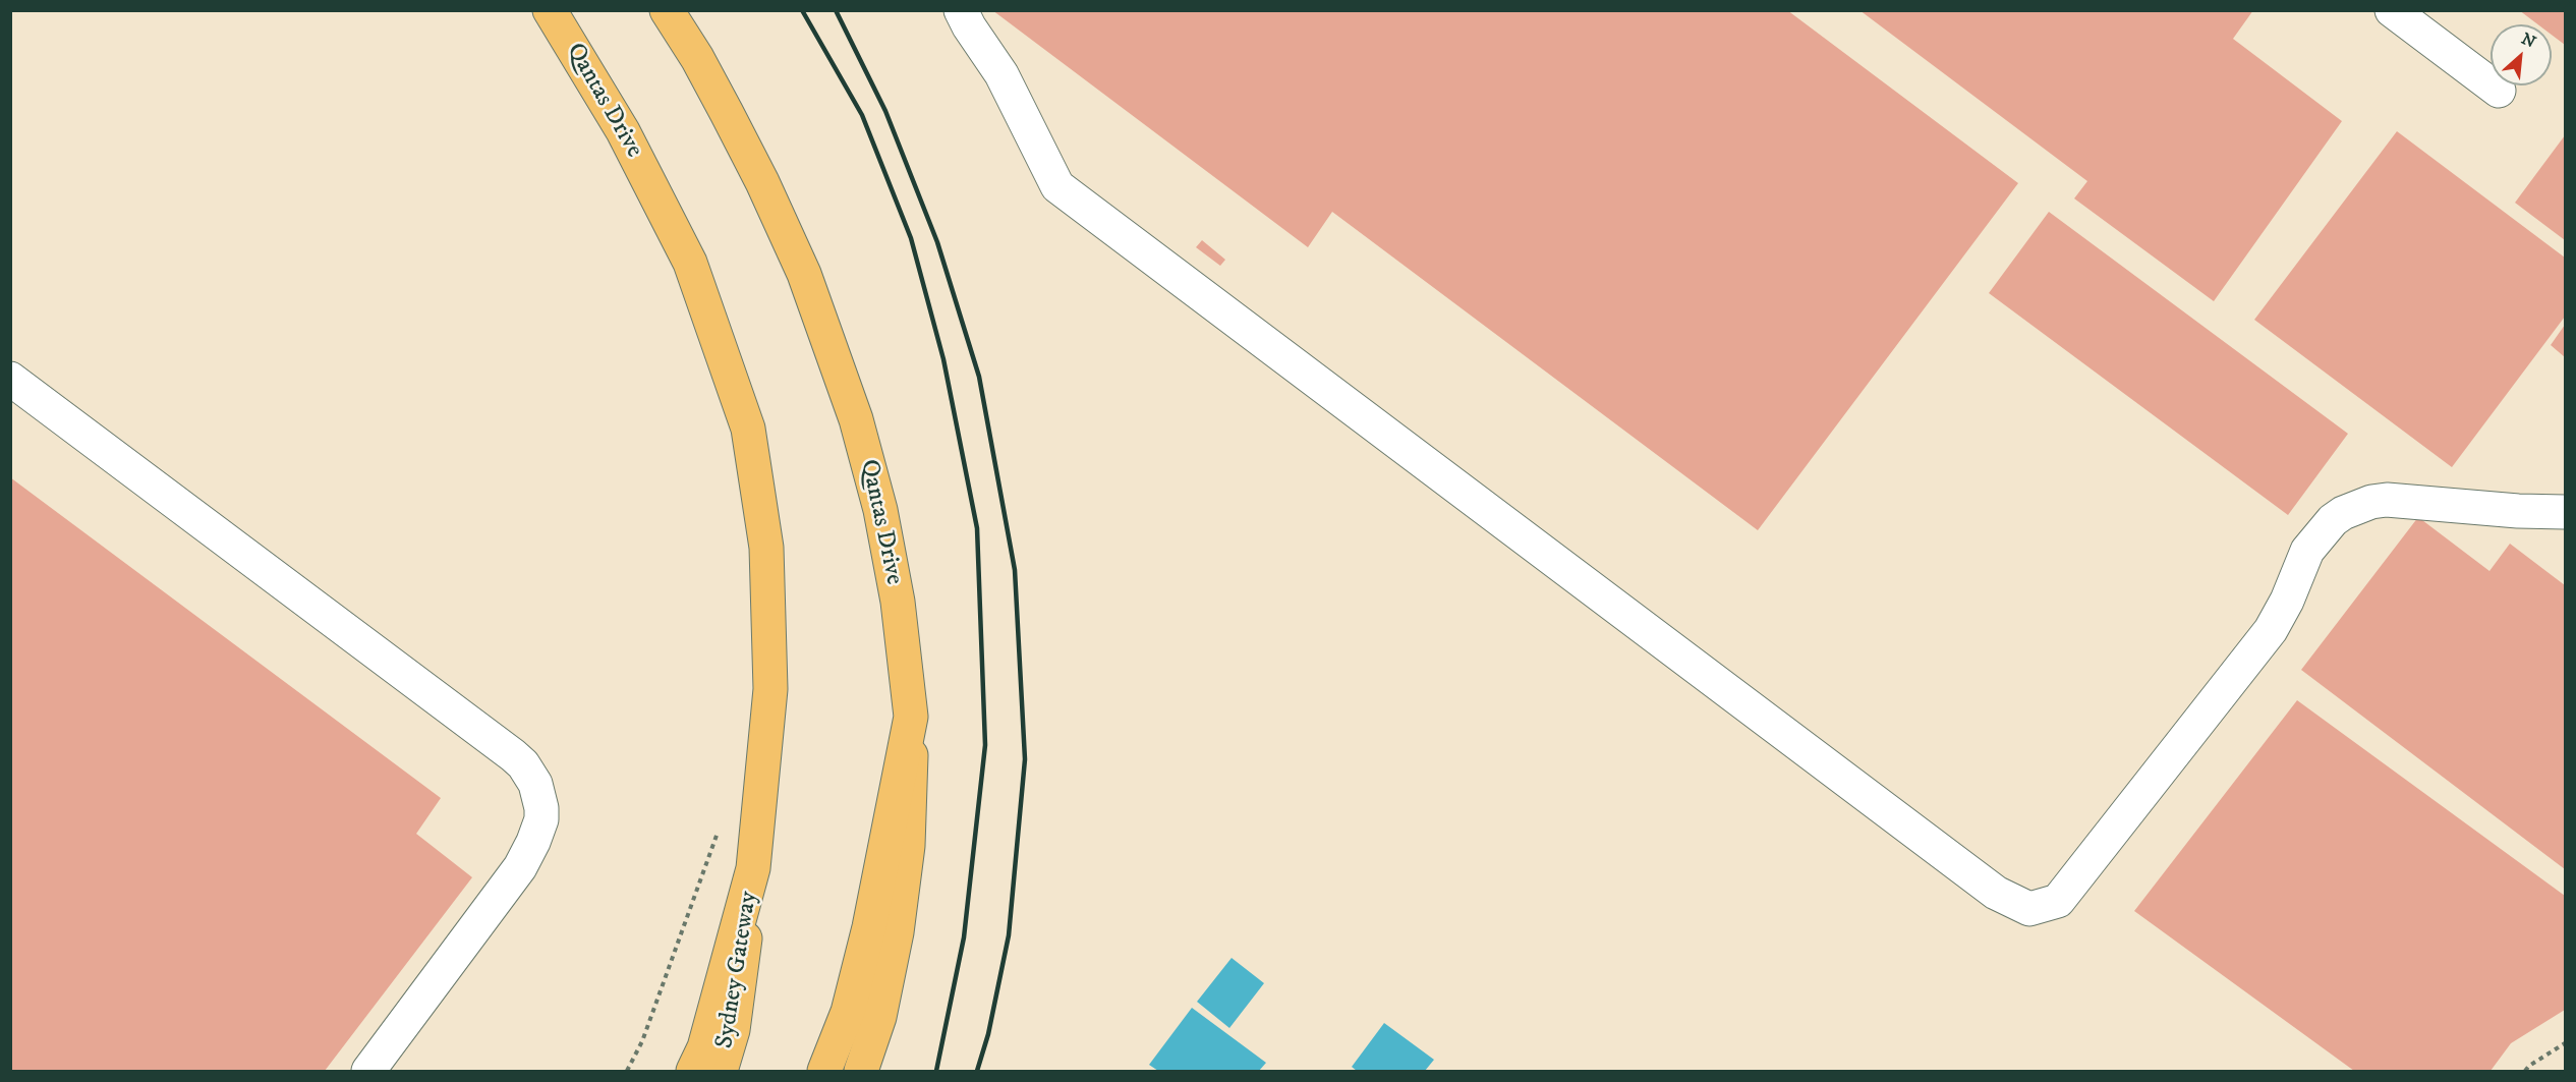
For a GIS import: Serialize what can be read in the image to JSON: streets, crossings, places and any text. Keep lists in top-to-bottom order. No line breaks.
{"streets":{"main road":["Qantas Drive","Sydney Gateway"]},"crossings":[["Qantas Drive","Sydney Gateway"]],"north":"top right"}
